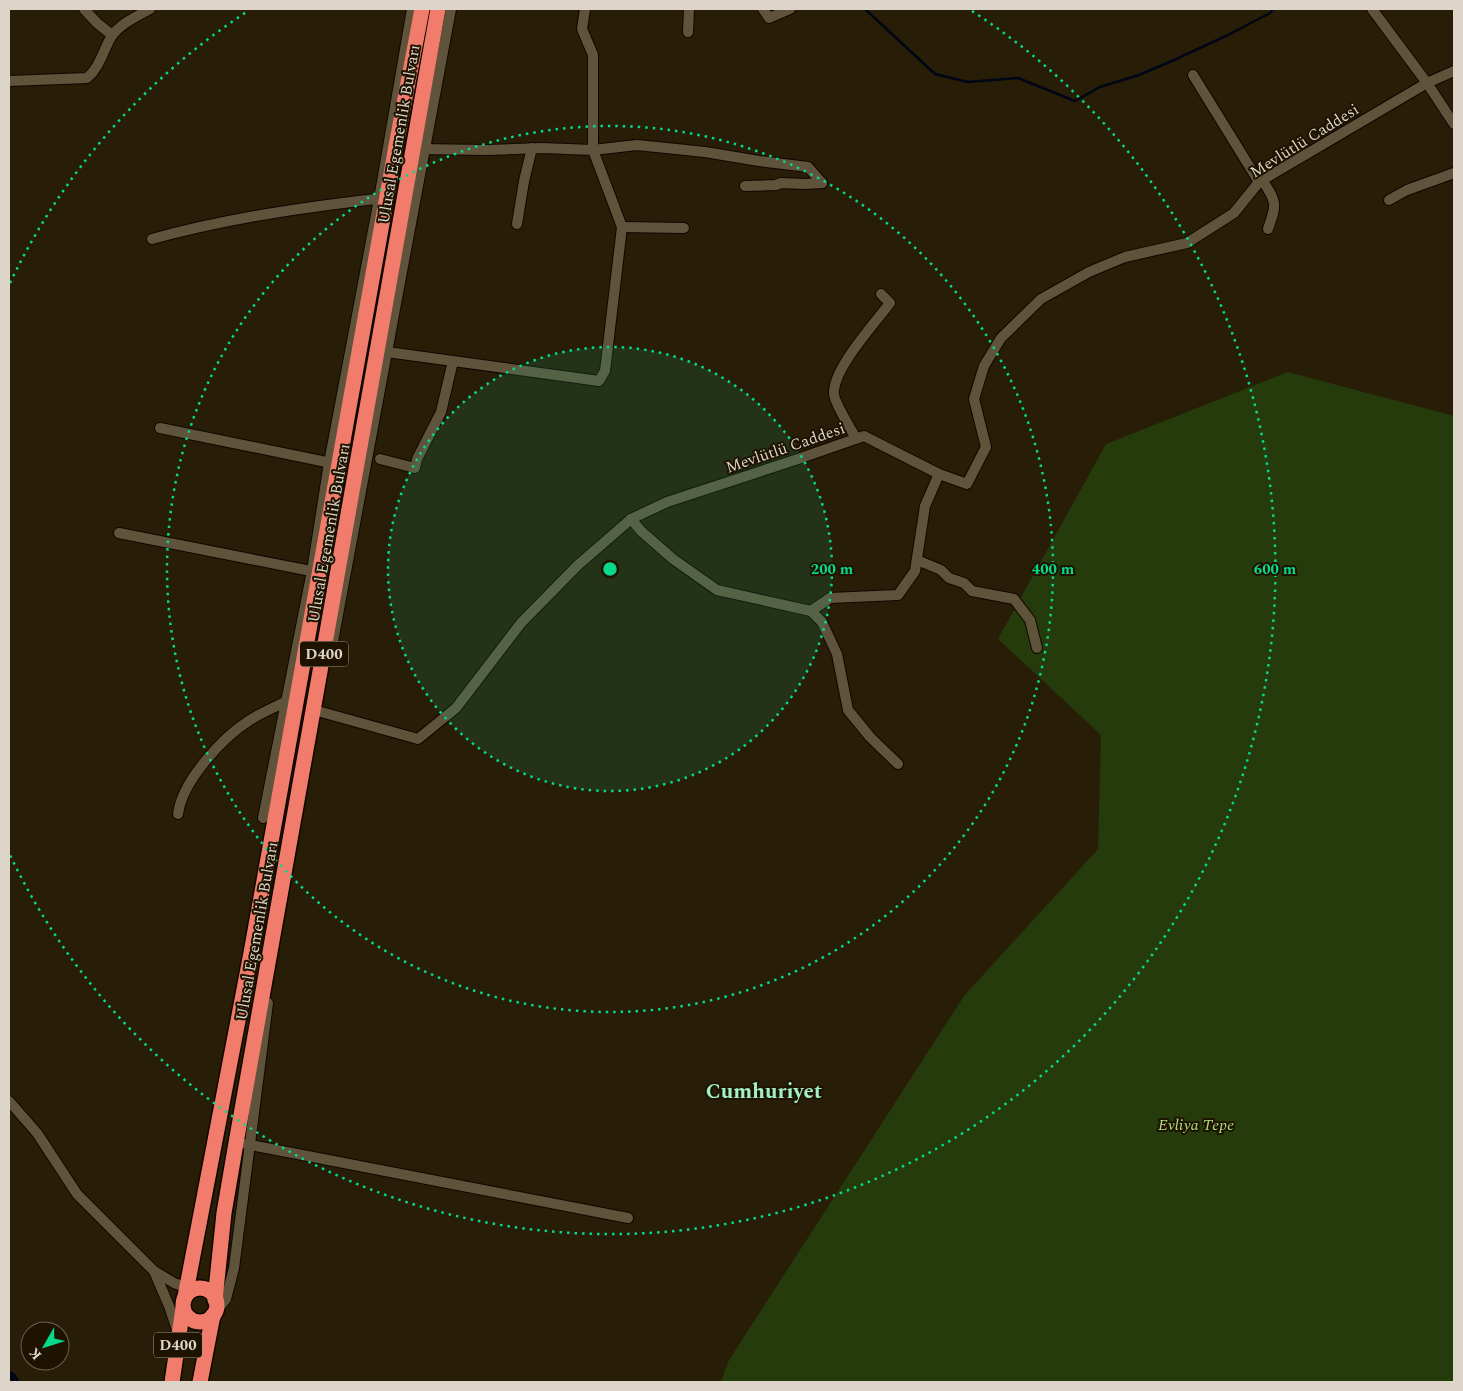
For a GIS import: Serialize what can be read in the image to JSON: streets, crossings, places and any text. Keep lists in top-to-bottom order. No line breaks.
{"streets":{"highway":["Ulusal Egemenlik Bulvarı","D400"],"street":["Mevlütlü Caddesi"]},"crossings":[["Ulusal Egemenlik Bulvarı","Mevlütlü Caddesi"],["Ulusal Egemenlik Bulvarı","D400"]],"districts":["Cumhuriyet"],"parks":["Evliya Tepe"],"north":"bottom left","rings":["200 m","400 m","600 m"]}
